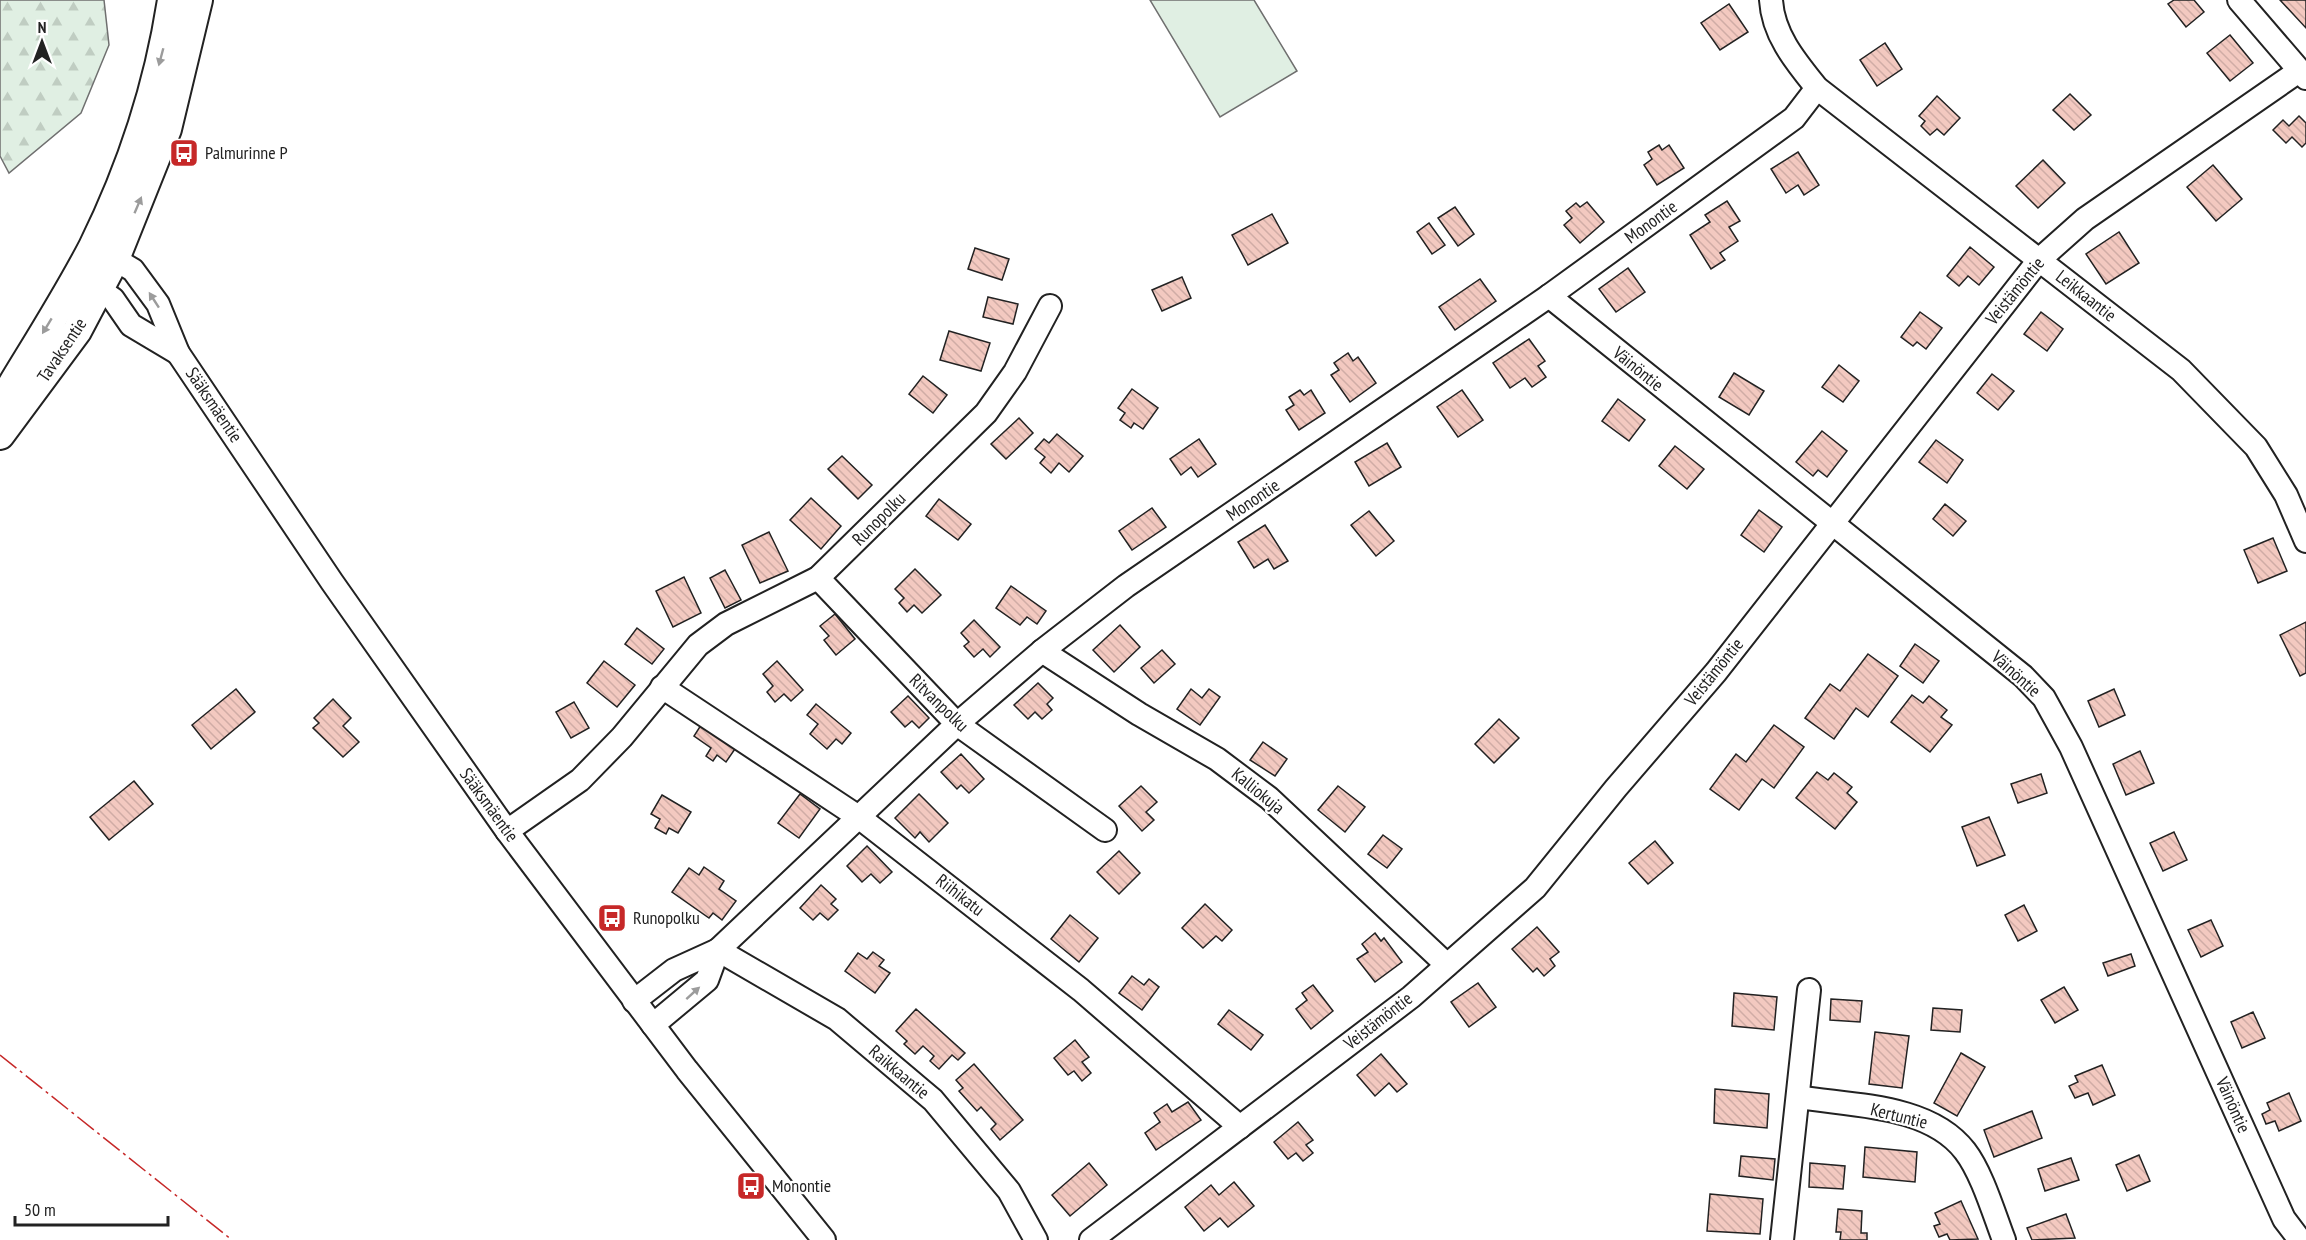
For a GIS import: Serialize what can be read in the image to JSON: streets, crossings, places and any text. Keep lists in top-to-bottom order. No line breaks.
{"streets":{"main road":["Tavaksentie"],"street":["Monontie","Veistämöntie","Leikkaantie","Väinöntie","Sääksmäentie","Runopolku","Ritvanpolku","Kalliokuja","Riihikatu","Raikkaantie","Kertuntie"]},"crossings":[["Monontie","Leikkaantie"],["Monontie","Väinöntie"],["Monontie","Sääksmäentie"],["Monontie","Ritvanpolku"],["Monontie","Kalliokuja"],["Monontie","Riihikatu"],["Monontie","Raikkaantie"],["Veistämöntie","Leikkaantie"],["Veistämöntie","Väinöntie"],["Veistämöntie","Kalliokuja"],["Veistämöntie","Riihikatu"],["Tavaksentie","Sääksmäentie"],["Sääksmäentie","Runopolku"],["Runopolku","Ritvanpolku"],["Runopolku","Riihikatu"]],"places":{"bus stop":["Palmurinne P","Runopolku","Monontie"]},"scale_bar":"50 m","north":"top"}
